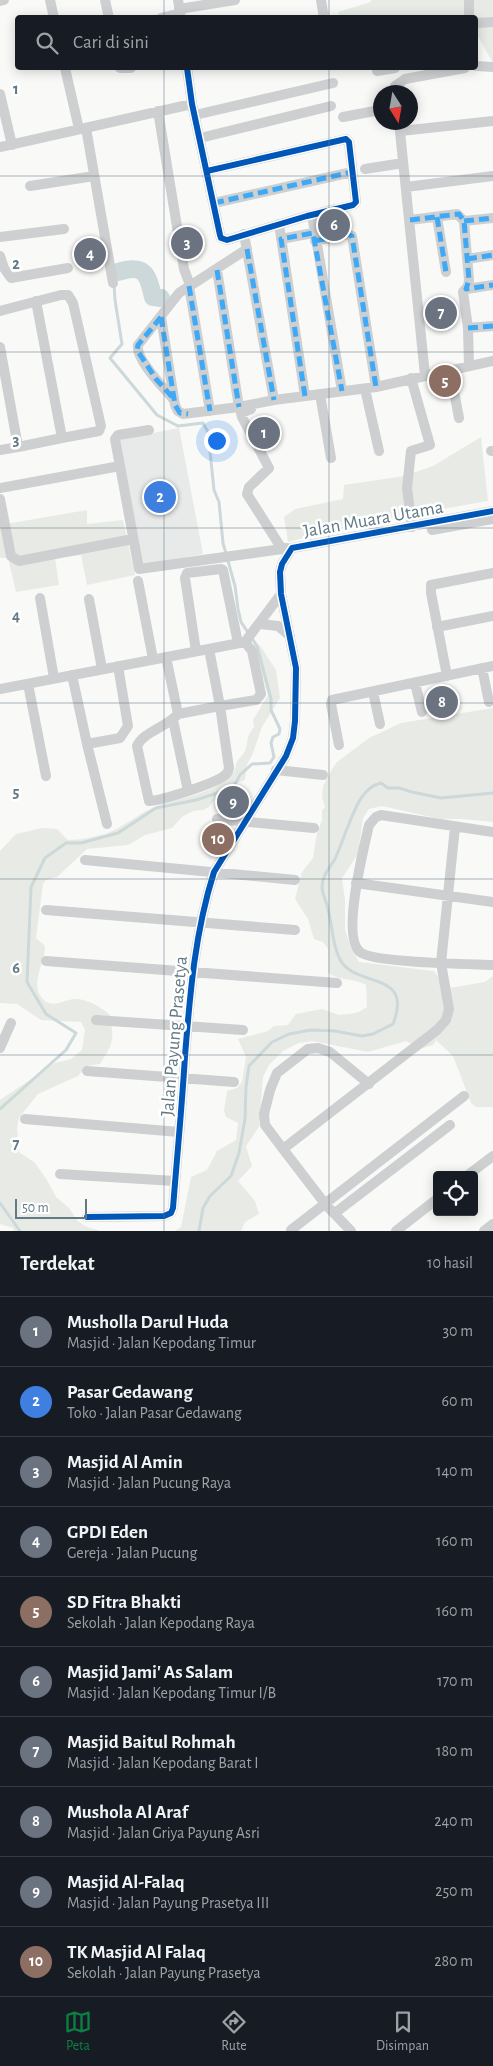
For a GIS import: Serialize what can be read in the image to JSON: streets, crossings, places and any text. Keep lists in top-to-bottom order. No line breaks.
{"streets":{"street":["Jalan Muara Utama","Jalan Payung Prasetya"]},"crossings":[["Jalan Muara Utama","Jalan Payung Prasetya"]],"scale_bar":"50 m","north":"bottom","page":{"search":"Cari di sini","pins":["6","3","4","7","5","1","2","8","9","10"],"scale":"50 m","heading":["Terdekat","10 hasil"],"list":[{"mark":"1","name":"Musholla Darul Huda","note":"Masjid · Jalan Kepodang Timur","value":"30 m"},{"mark":"2","name":"Pasar Gedawang","note":"Toko · Jalan Pasar Gedawang","value":"60 m"},{"mark":"3","name":"Masjid Al Amin","note":"Masjid · Jalan Pucung Raya","value":"140 m"},{"mark":"4","name":"GPDI Eden","note":"Gereja · Jalan Pucung","value":"160 m"},{"mark":"5","name":"SD Fitra Bhakti","note":"Sekolah · Jalan Kepodang Raya","value":"160 m"},{"mark":"6","name":"Masjid Jami' As Salam","note":"Masjid · Jalan Kepodang Timur I/B","value":"170 m"},{"mark":"7","name":"Masjid Baitul Rohmah","note":"Masjid · Jalan Kepodang Barat I","value":"180 m"},{"mark":"8","name":"Mushola Al Araf","note":"Masjid · Jalan Griya Payung Asri","value":"240 m"},{"mark":"9","name":"Masjid Al-Falaq","note":"Masjid · Jalan Payung Prasetya III","value":"250 m"},{"mark":"10","name":"TK Masjid Al Falaq","note":"Sekolah · Jalan Payung Prasetya","value":"280 m"}],"nav":["Peta","Rute","Disimpan"]},"grid":{"rows":["1","2","3","4","5","6","7"]}}
